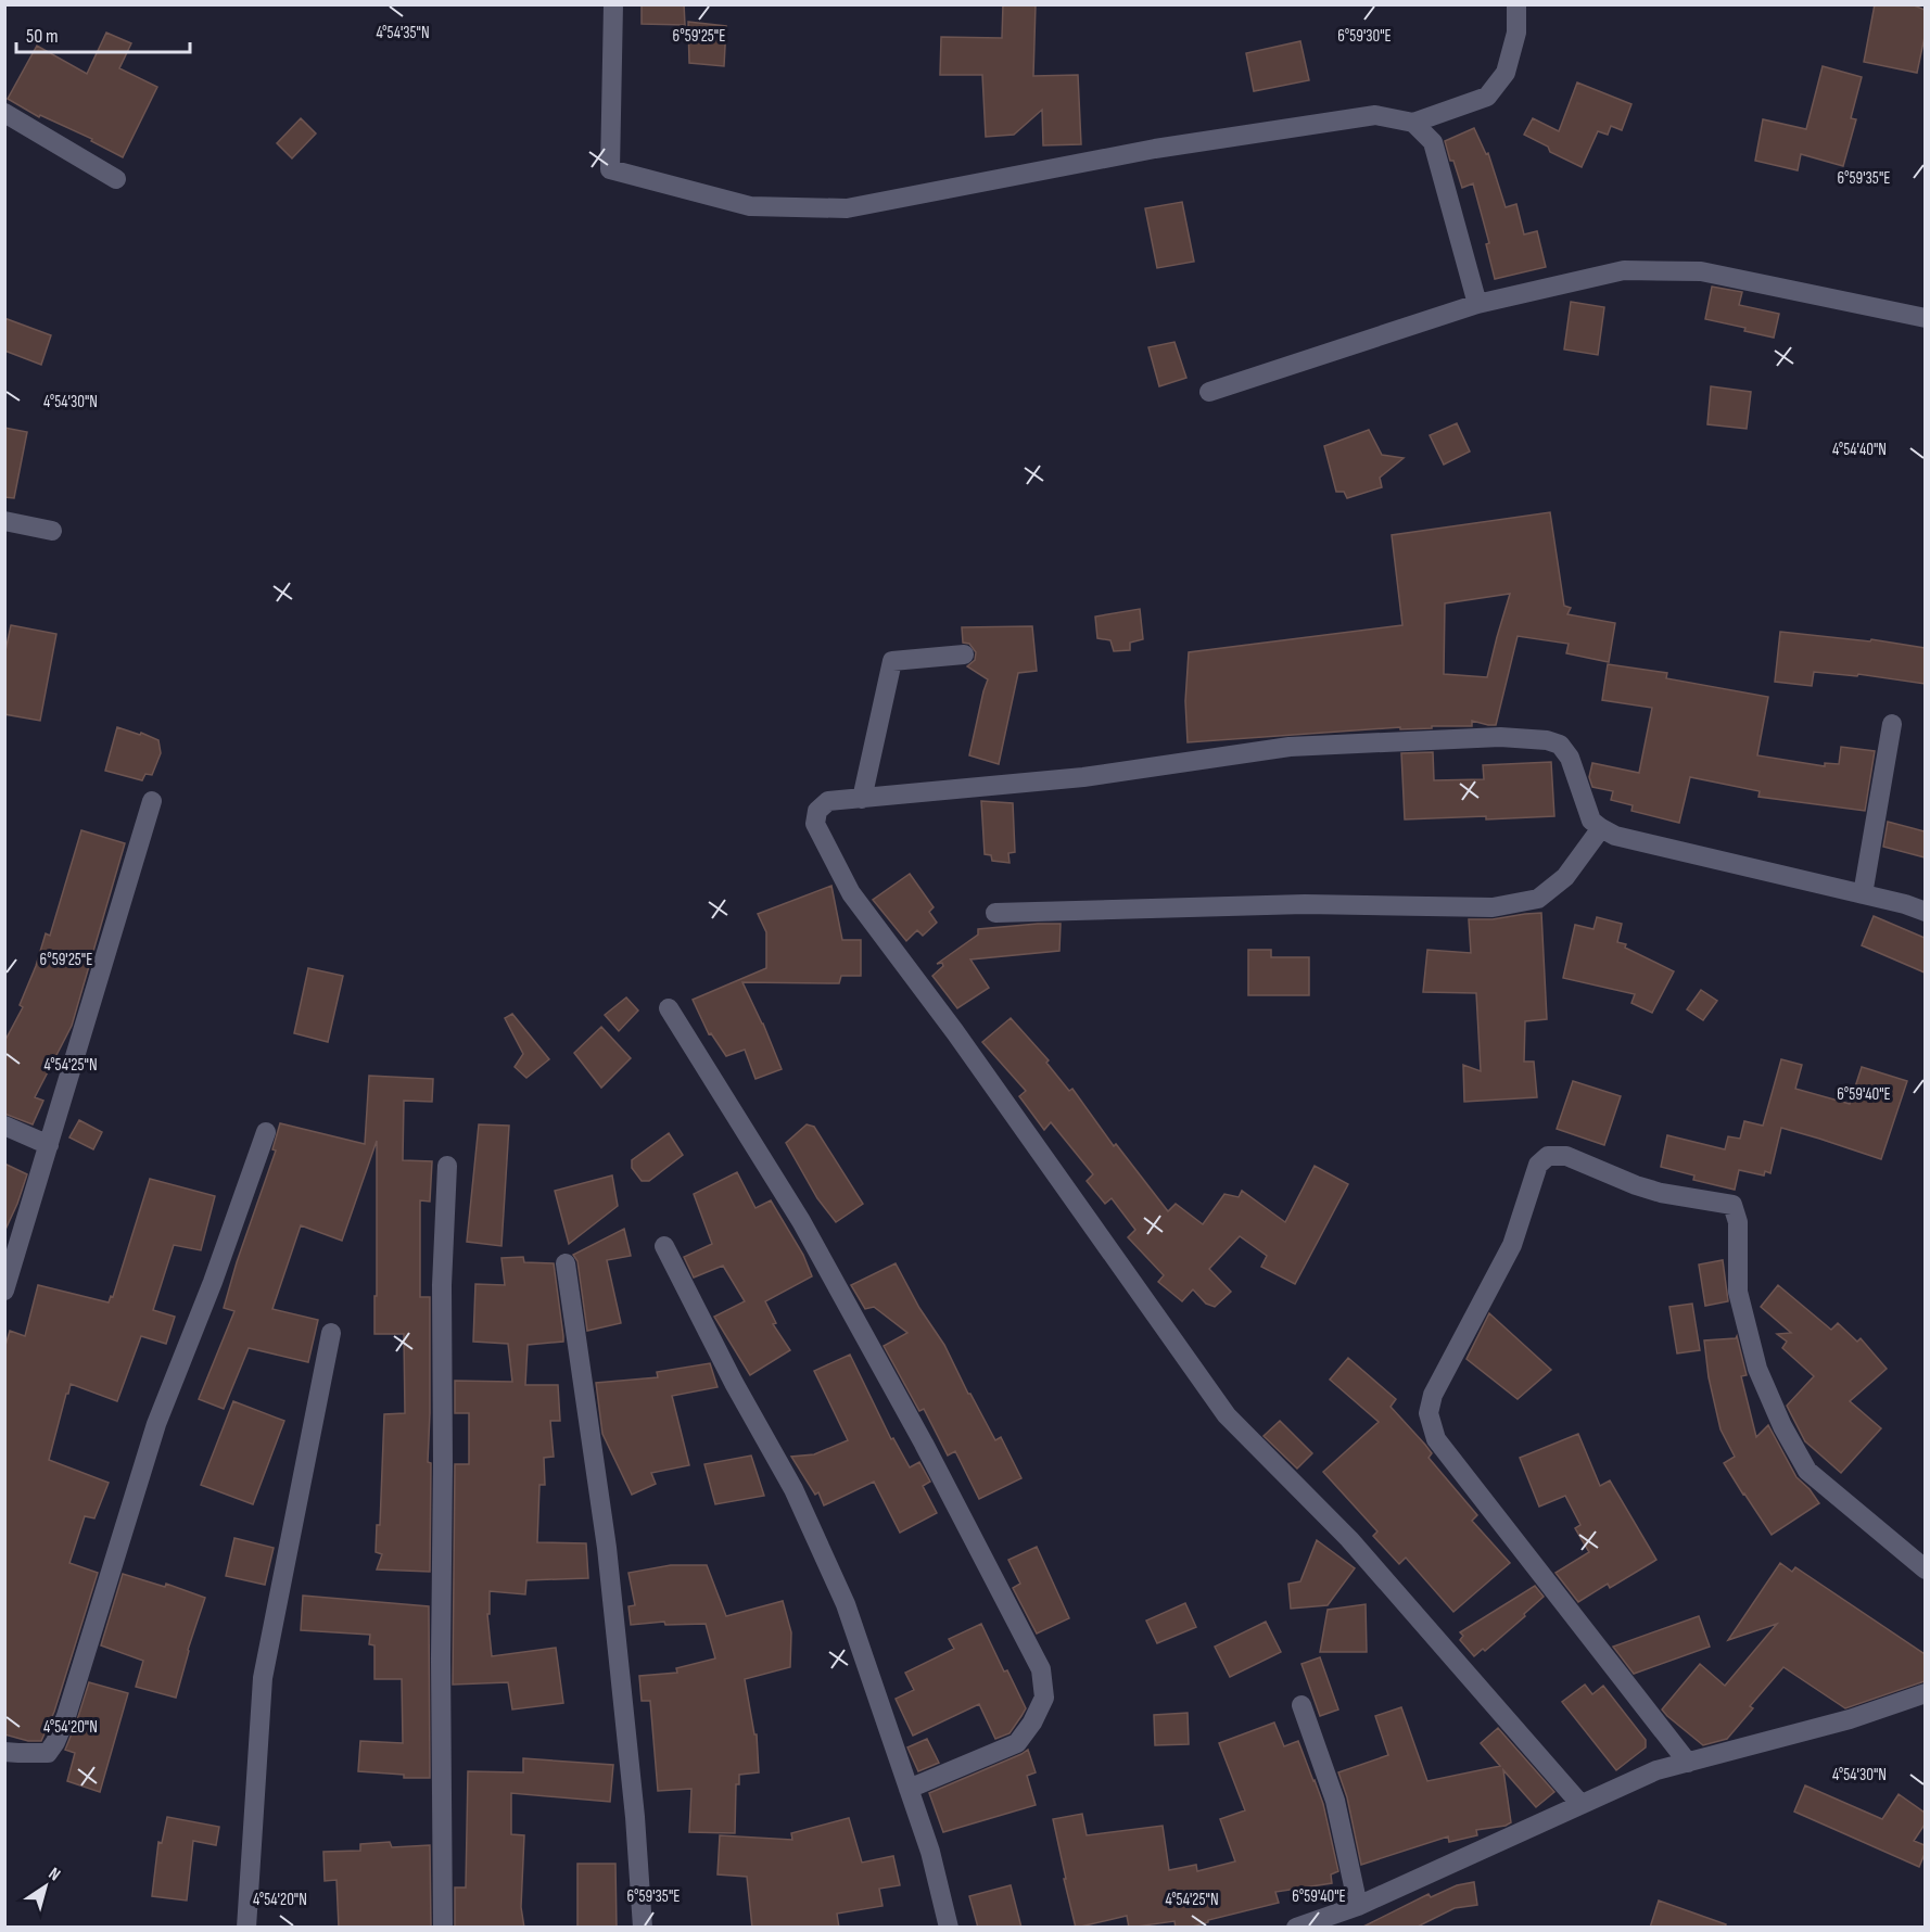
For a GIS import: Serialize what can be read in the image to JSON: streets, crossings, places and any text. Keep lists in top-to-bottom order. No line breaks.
{"scale_bar":"50 m","north":"top right","coordinates":["4°54'35\"N","6°59'25\"E","6°59'30\"E","6°59'35\"E","4°54'30\"N","4°54'40\"N","4°54'25\"N","6°59'40\"E","4°54'20\"N"]}
